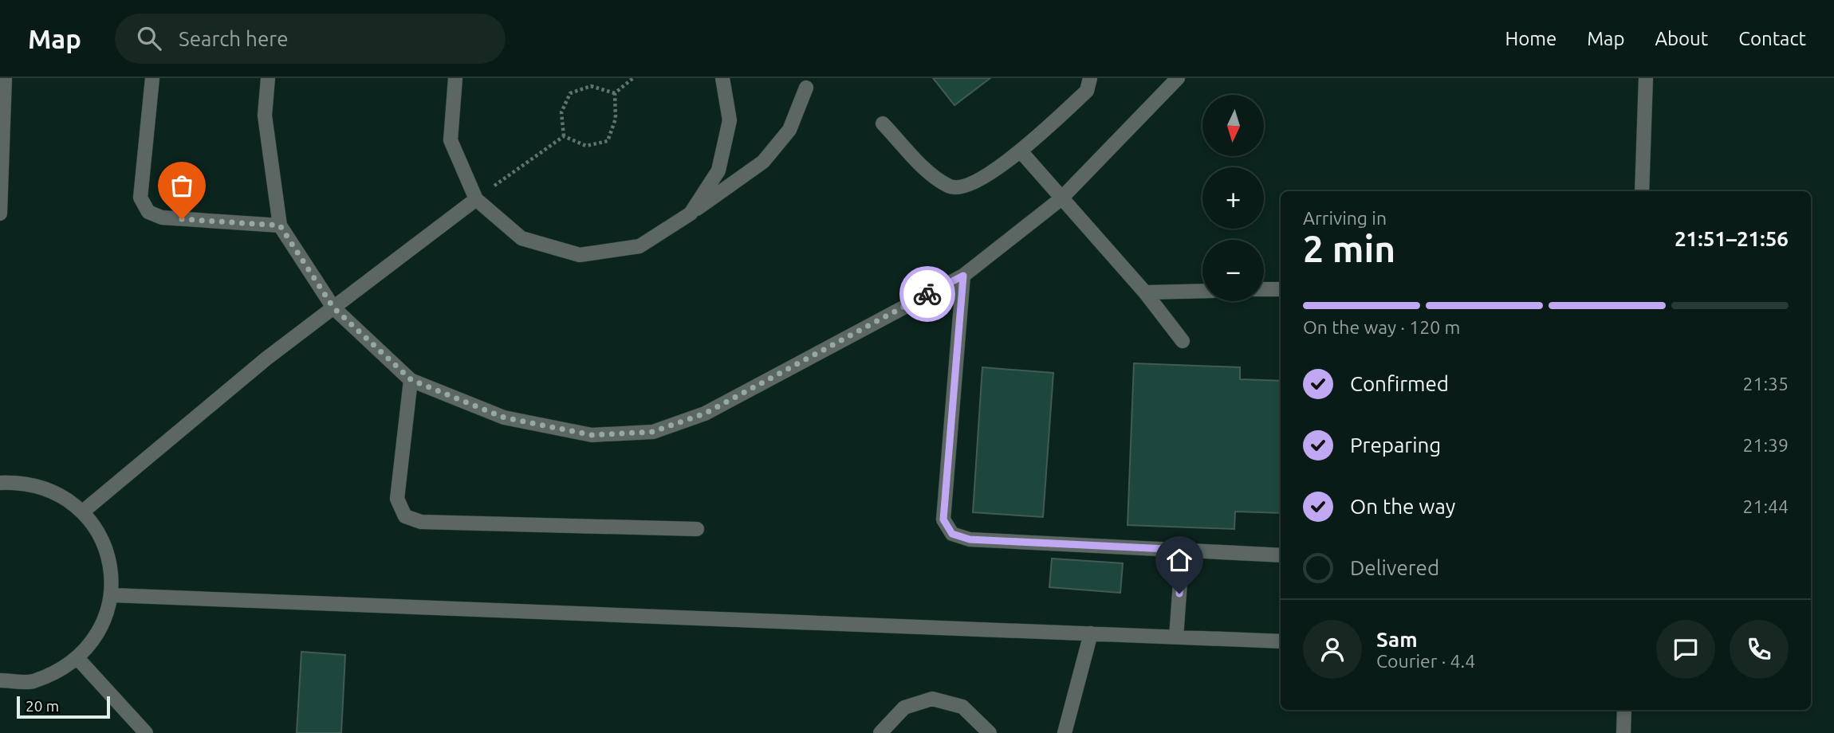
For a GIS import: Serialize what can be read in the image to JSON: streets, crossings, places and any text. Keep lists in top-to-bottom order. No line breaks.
{"scale_bar":"20 m","north":"bottom","page":{"header":"Map","search":"Search here","nav":["Home","Map","About","Contact"],"map_buttons":["+","−"],"heading":["2 min","Arriving in","21:51–21:56"],"panel":["Sam","Courier · 4.4"],"bar":"On the way · 120 m","list":[["Confirmed","21:35"],["Preparing","21:39"],["On the way","21:44"],"Delivered"],"scale":"20 m"}}
